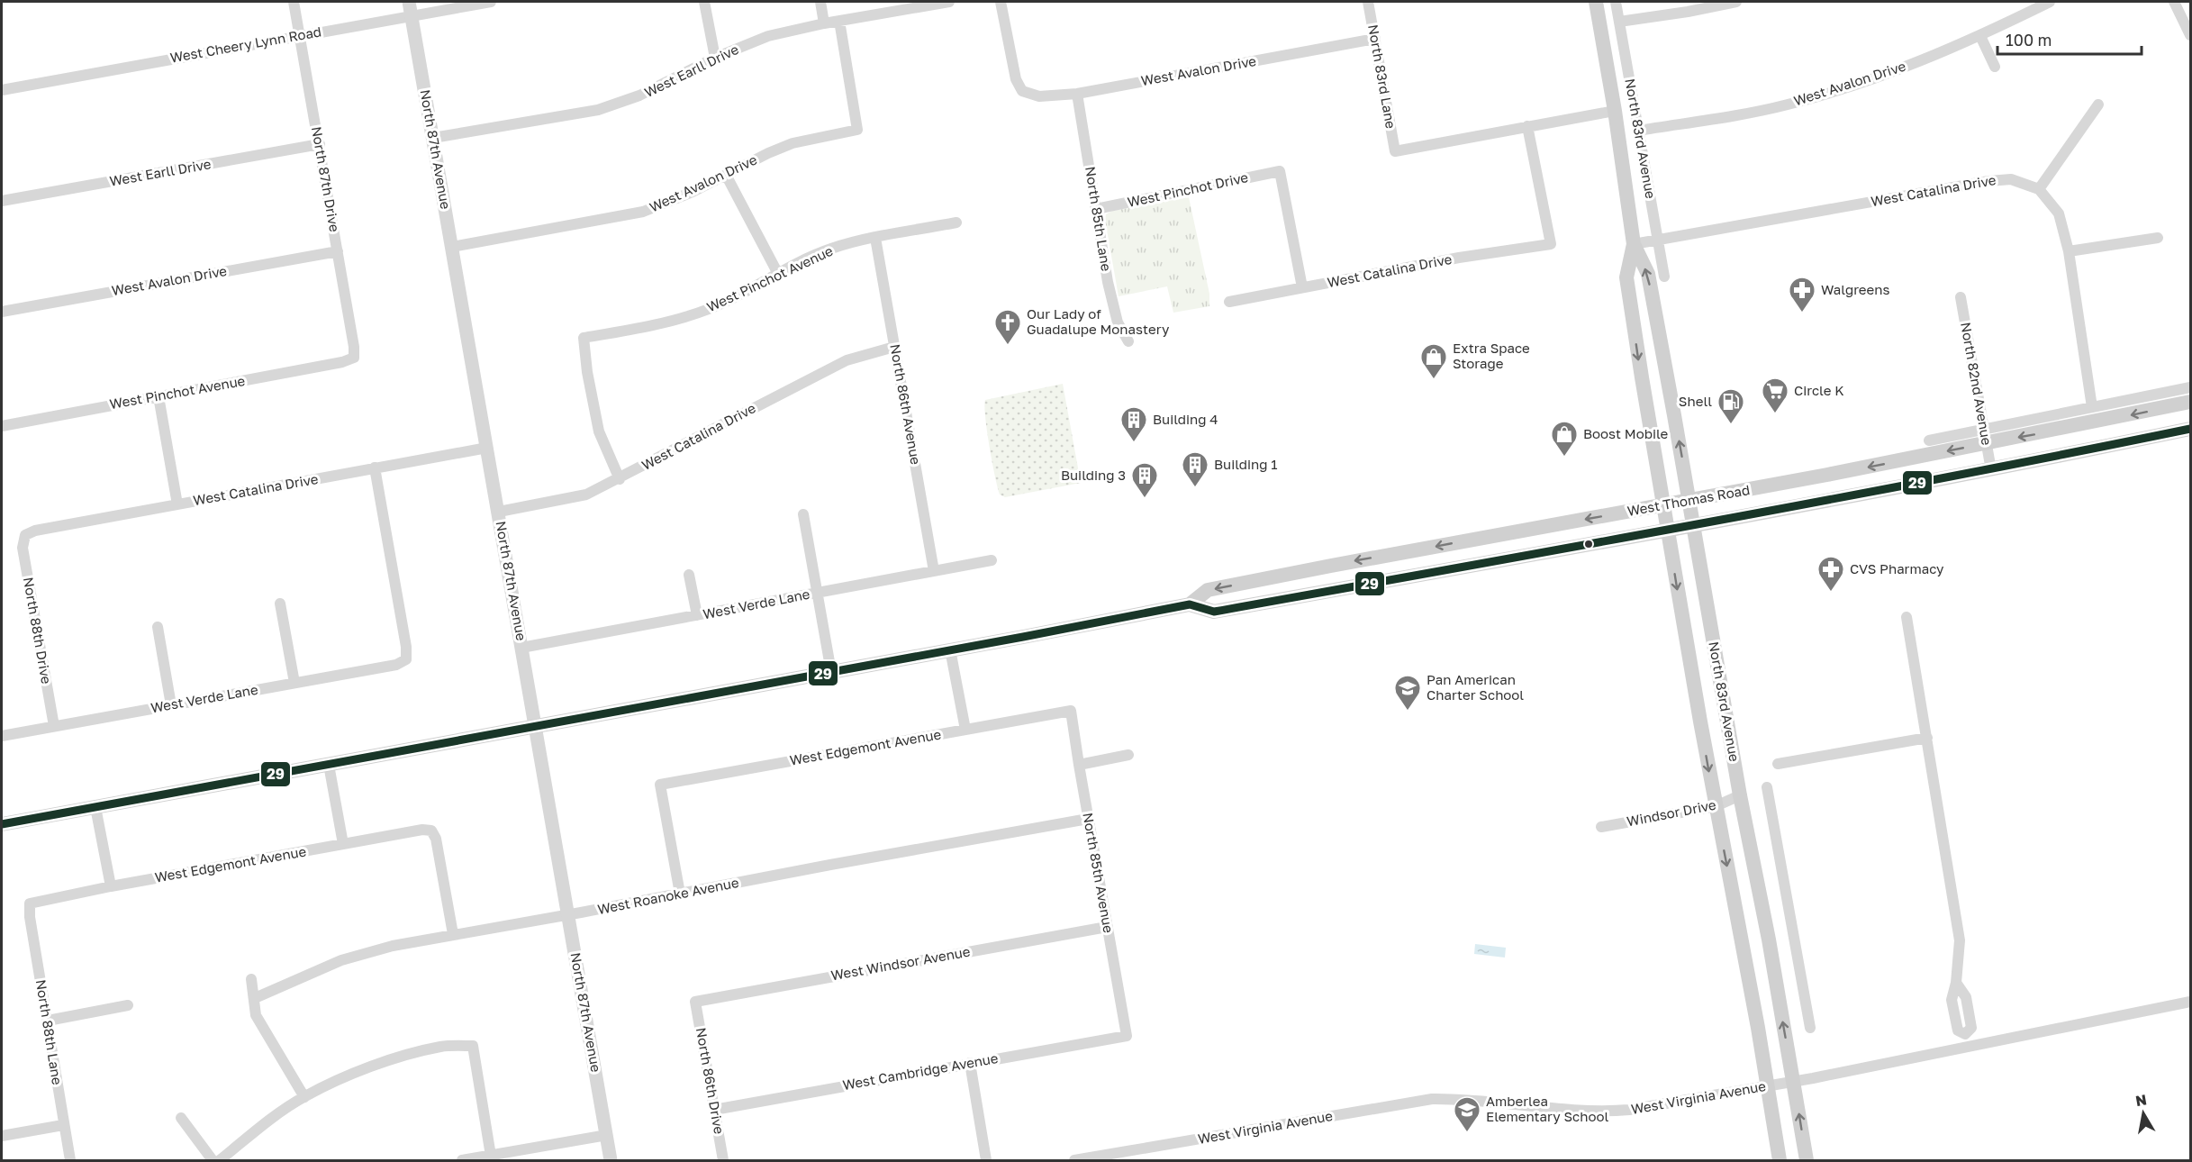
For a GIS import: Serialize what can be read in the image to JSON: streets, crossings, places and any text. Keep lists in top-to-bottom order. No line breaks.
{"streets":{"main road":["North 83rd Avenue","West Thomas Road"],"street":["West Cheery Lynn Road","West Earll Drive","West Avalon Drive","North 83rd Lane","North 87th Avenue","North 87th Drive","West Pinchot Drive","West Catalina Drive","North 85th Lane","West Pinchot Avenue","North 82nd Avenue","North 86th Avenue","West Verde Lane","North 88th Drive","West Edgemont Avenue","Windsor Drive","North 85th Avenue","West Roanoke Avenue","West Windsor Avenue","North 88th Lane","West Cambridge Avenue","North 86th Drive","West Virginia Avenue"]},"crossings":[["West Cheery Lynn Road","North 87th Avenue"],["West Cheery Lynn Road","North 87th Drive"],["West Earll Drive","West Avalon Drive"],["West Earll Drive","North 87th Avenue"],["West Earll Drive","North 87th Drive"],["West Avalon Drive","North 83rd Lane"],["West Avalon Drive","North 83rd Avenue"],["West Avalon Drive","North 87th Avenue"],["West Avalon Drive","North 87th Drive"],["West Avalon Drive","North 85th Lane"],["North 83rd Lane","West Catalina Drive"],["North 83rd Avenue","West Catalina Drive"],["North 83rd Avenue","West Thomas Road"],["North 83rd Avenue","Windsor Drive"],["North 83rd Avenue","West Virginia Avenue"],["North 87th Avenue","West Catalina Drive"],["North 87th Avenue","West Thomas Road"],["North 87th Avenue","West Verde Lane"],["North 87th Avenue","West Roanoke Avenue"],["North 87th Drive","West Pinchot Avenue"],["West Pinchot Drive","West Catalina Drive"],["West Pinchot Drive","North 85th Lane"],["West Catalina Drive","West Pinchot Avenue"],["West Catalina Drive","North 86th Avenue"],["West Catalina Drive","West Verde Lane"],["West Catalina Drive","North 88th Drive"],["West Pinchot Avenue","North 86th Avenue"],["North 82nd Avenue","West Thomas Road"],["North 86th Avenue","West Verde Lane"],["West Verde Lane","North 88th Drive"],["West Edgemont Avenue","North 85th Avenue"],["West Edgemont Avenue","West Roanoke Avenue"],["West Edgemont Avenue","North 88th Lane"],["North 85th Avenue","West Roanoke Avenue"],["North 85th Avenue","West Windsor Avenue"],["North 85th Avenue","West Cambridge Avenue"],["West Windsor Avenue","North 86th Drive"],["West Cambridge Avenue","North 86th Drive"]],"places":{"pharmacy":["Walgreens","CVS Pharmacy"],"church":["Our Lady of Guadalupe Monastery"],"shop":["Extra Space Storage","Boost Mobile"],"supermarket":["Circle K"],"fuel station":["Shell"],"building":["Building 4","Building 1","Building 3"],"school or university":["Pan American Charter School","Amberlea Elementary School"]},"lines":["transit line 29"],"scale_bar":"100 m","north":"top"}
